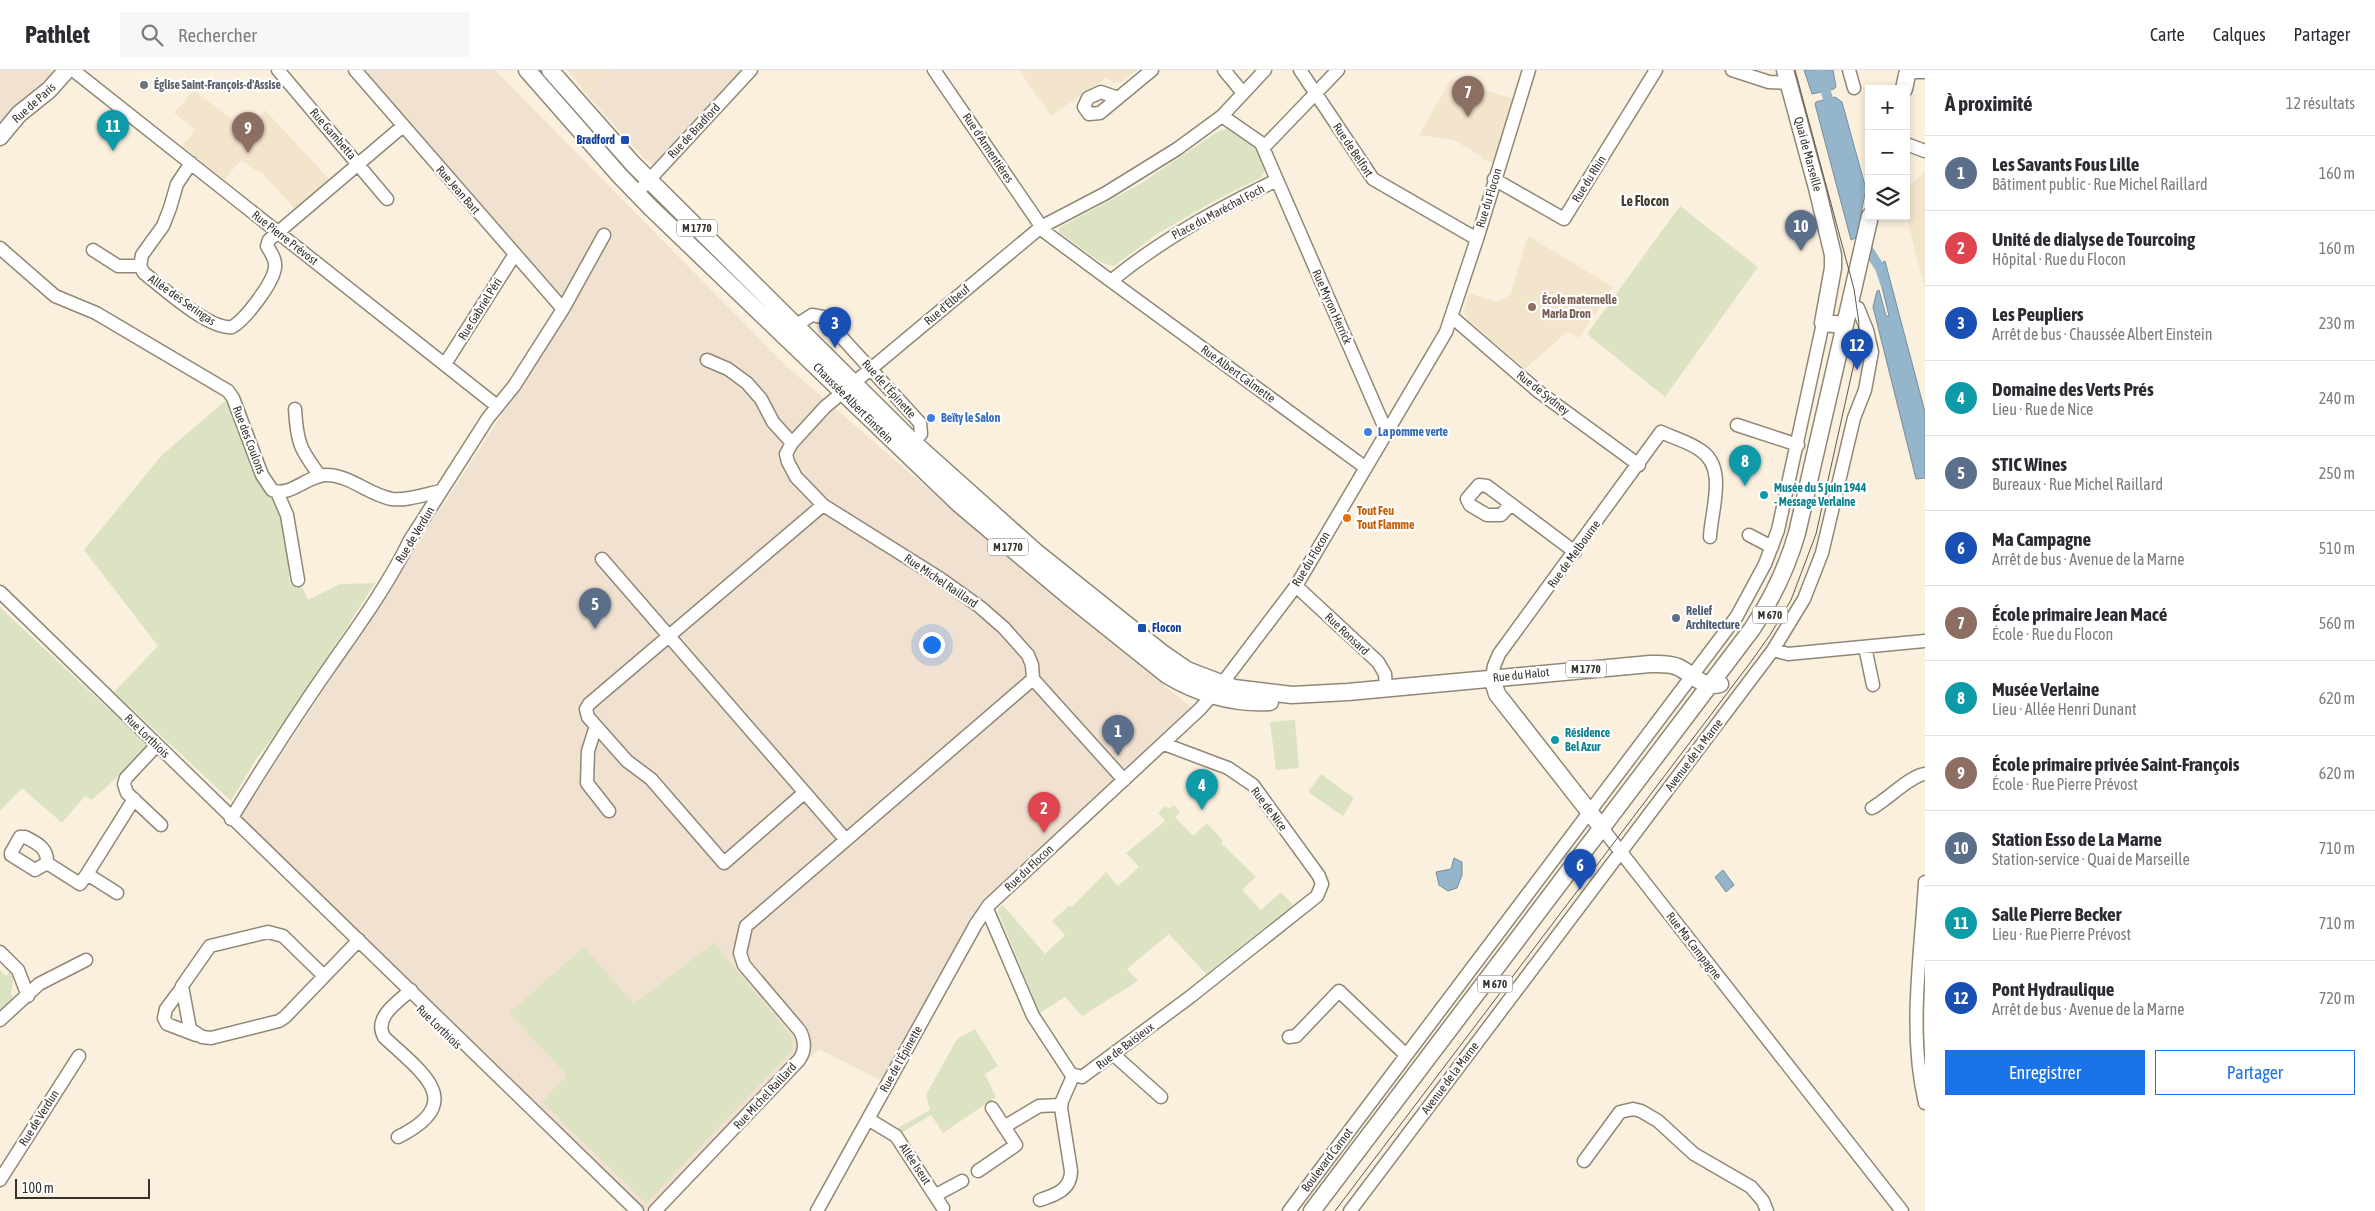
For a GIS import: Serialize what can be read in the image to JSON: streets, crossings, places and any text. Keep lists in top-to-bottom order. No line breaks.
{"streets":{"main road":["Rue de Paris","Quai de Marseille","M 1770","Chaussée Albert Einstein","M 670","Rue du Halot","Rue Ma Campagne","Boulevard Carnot"],"street":["Rue de Bradford","Rue Gambetta","Rue d'Armentières","Rue de Belfort","Rue du Rhin","Rue Jean Bart","Rue du Flocon","Place du Maréchal Foch","Rue Pierre Prévost","Allée des Seringas","Rue d'Elbeuf","Rue Myron Herrick","Rue Gabriel Péri","Rue Albert Calmette","Rue de l'Épinette","Rue de Sydney","Rue des Coulons","Rue de Verdun","Rue de Melbourne","Rue Michel Raillard","Rue Ronsard","Rue Lorthiois","Avenue de la Marne","Rue de Nice","Rue de Baisieux","Allée Iseut"]},"crossings":[["Rue de Bradford","Chaussée Albert Einstein"],["Rue d'Armentières","Rue d'Elbeuf"],["Rue de Belfort","Rue du Flocon"],["Rue du Rhin","Rue du Flocon"],["Rue Jean Bart","Rue Gabriel Péri"],["Rue Jean Bart","Rue de Verdun"],["Rue du Flocon","Rue Myron Herrick"],["Rue du Flocon","Rue Albert Calmette"],["Rue du Flocon","Rue de l'Épinette"],["Rue du Flocon","Rue de Sydney"],["Rue du Flocon","Chaussée Albert Einstein"],["Rue du Flocon","Rue Michel Raillard"],["Rue du Flocon","Rue Ronsard"],["Rue du Flocon","Rue du Halot"],["Rue du Flocon","Rue de Nice"],["Place du Maréchal Foch","Rue Myron Herrick"],["Place du Maréchal Foch","Rue Albert Calmette"],["Rue Pierre Prévost","Allée des Seringas"],["Rue Pierre Prévost","Rue Gabriel Péri"],["Rue Pierre Prévost","Rue de Verdun"],["Rue d'Elbeuf","Rue de l'Épinette"],["Rue d'Elbeuf","Chaussée Albert Einstein"],["Rue de l'Épinette","Chaussée Albert Einstein"],["Rue de l'Épinette","Allée Iseut"],["Rue de Sydney","Rue de Melbourne"],["Chaussée Albert Einstein","Rue du Halot"],["Rue de Verdun","Rue Lorthiois"],["Rue de Melbourne","Rue du Halot"],["Rue de Melbourne","Rue Ma Campagne"],["M 670","Rue du Halot"],["M 670","Avenue de la Marne"],["M 670","Rue Ma Campagne"],["M 670","Boulevard Carnot"],["Rue Ronsard","Rue du Halot"],["Rue du Halot","Rue Ma Campagne"],["Avenue de la Marne","Rue Ma Campagne"],["Rue de Nice","Rue de Baisieux"]],"districts":["Le Flocon"],"places":{"other":["Église Saint-François-d'Assise","École maternelle Maria Dron","Beïty le Salon","La pomme verte","Musée du 5 juin 1944 - Message Verlaine","Tout Feu Tout Flamme","Relief Architecture","Résidence Bel Azur"],"transit":["Bradford","Flocon"]},"scale_bar":"100 m","page":{"header":"Pathlet","search":"Rechercher","nav":["Carte","Calques","Partager"],"heading":["À proximité","12 résultats"],"pins":["7","11","9","10","3","12","8","5","1","4","2","6"],"map_buttons":["+","−"],"list":[{"mark":"1","name":"Les Savants Fous Lille","note":"Bâtiment public · Rue Michel Raillard","value":"160 m"},{"mark":"2","name":"Unité de dialyse de Tourcoing","note":"Hôpital · Rue du Flocon","value":"160 m"},{"mark":"3","name":"Les Peupliers","note":"Arrêt de bus · Chaussée Albert Einstein","value":"230 m"},{"mark":"4","name":"Domaine des Verts Prés","note":"Lieu · Rue de Nice","value":"240 m"},{"mark":"5","name":"STIC Wines","note":"Bureaux · Rue Michel Raillard","value":"250 m"},{"mark":"6","name":"Ma Campagne","note":"Arrêt de bus · Avenue de la Marne","value":"510 m"},{"mark":"7","name":"École primaire Jean Macé","note":"École · Rue du Flocon","value":"560 m"},{"mark":"8","name":"Musée Verlaine","note":"Lieu · Allée Henri Dunant","value":"620 m"},{"mark":"9","name":"École primaire privée Saint-François","note":"École · Rue Pierre Prévost","value":"620 m"},{"mark":"10","name":"Station Esso de La Marne","note":"Station-service · Quai de Marseille","value":"710 m"},{"mark":"11","name":"Salle Pierre Becker","note":"Lieu · Rue Pierre Prévost","value":"710 m"},{"mark":"12","name":"Pont Hydraulique","note":"Arrêt de bus · Avenue de la Marne","value":"720 m"}],"buttons":["Enregistrer","Partager"],"scale":"100 m"}}
